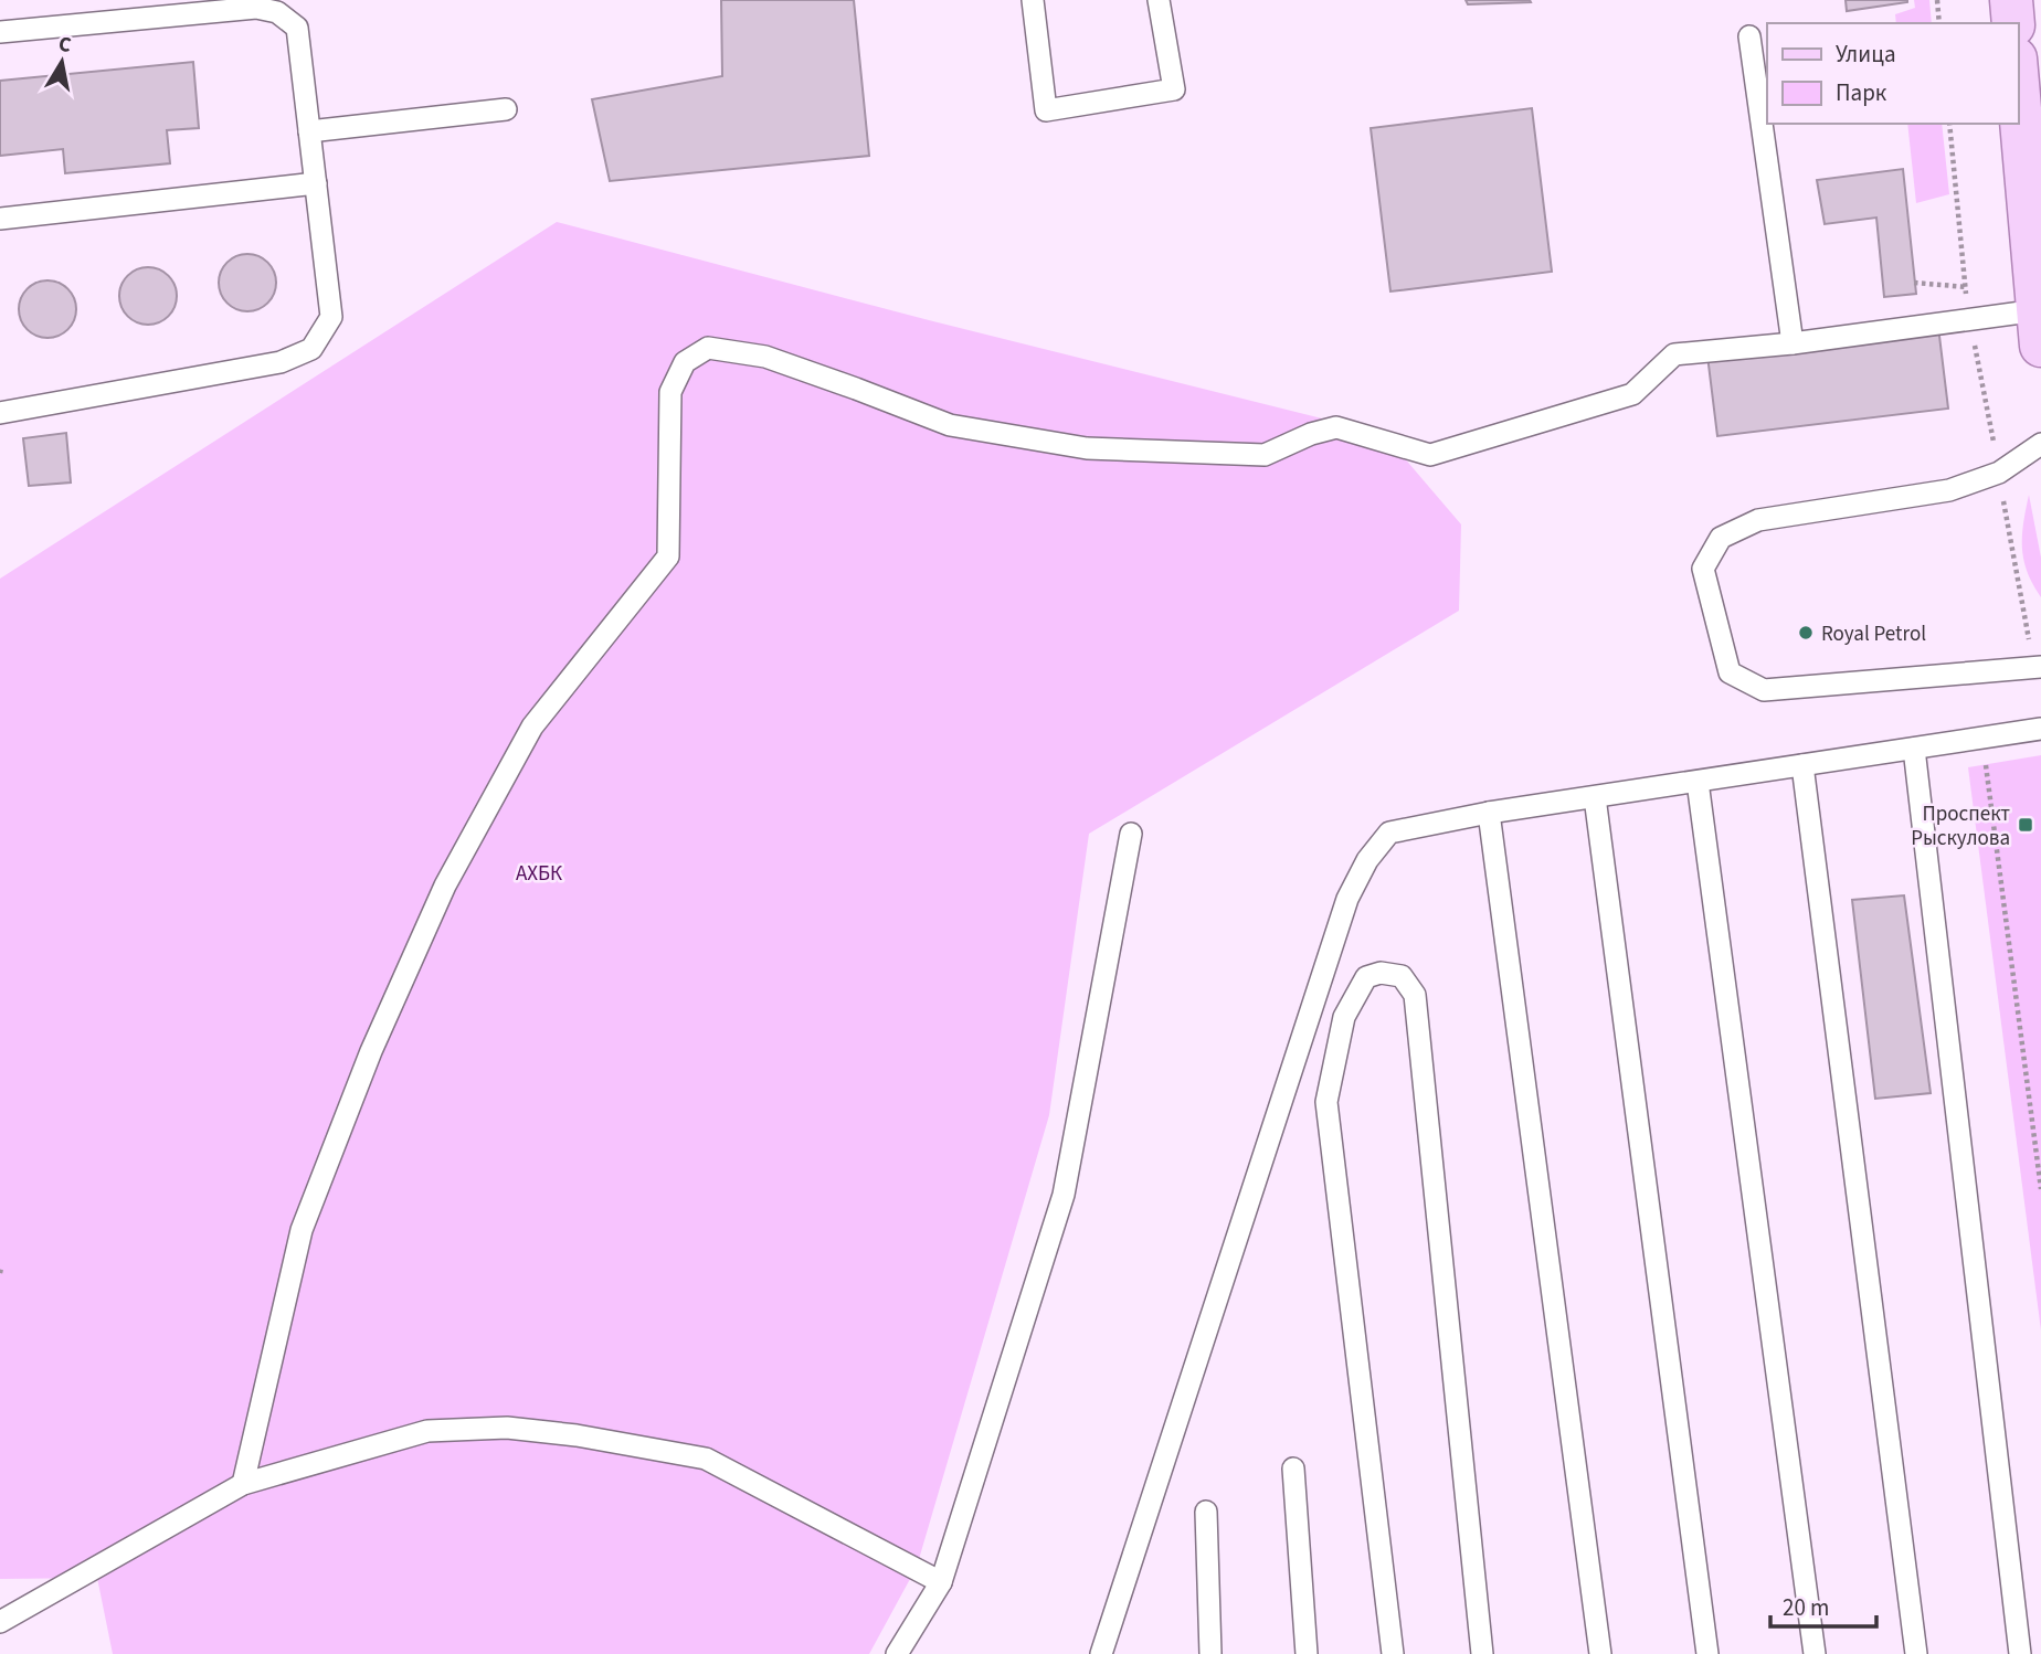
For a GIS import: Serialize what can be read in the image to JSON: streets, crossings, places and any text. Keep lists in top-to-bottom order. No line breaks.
{"parks":["АХБК"],"places":{"other":["Royal Petrol"],"transit":["Проспект Рыскулова"]},"legend":["Улица","Парк"],"scale_bar":"20 m","north":"top"}
